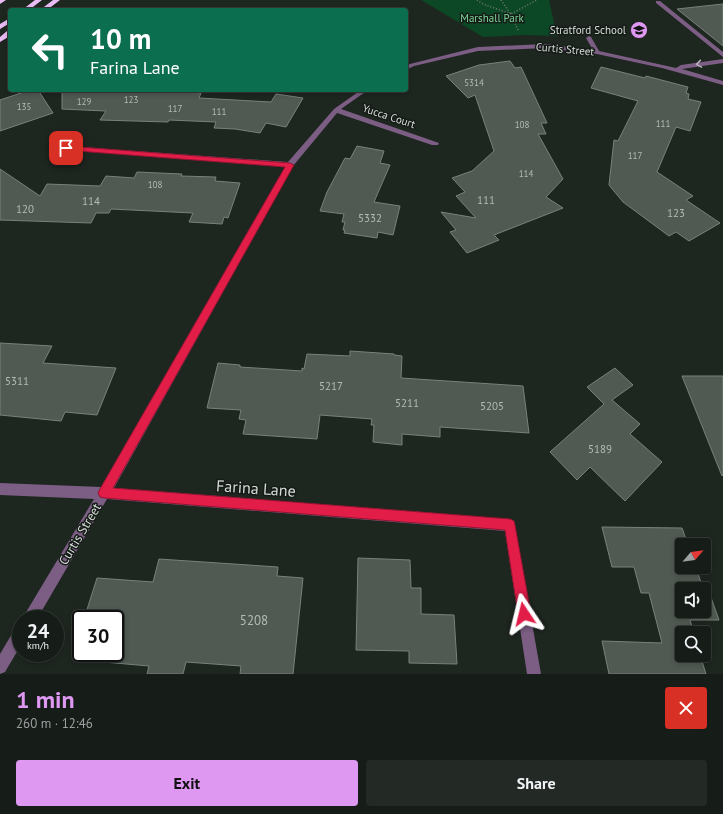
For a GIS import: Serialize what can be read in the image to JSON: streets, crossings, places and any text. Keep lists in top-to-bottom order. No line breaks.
{"streets":{"street":["Curtis Street","Yucca Court","Farina Lane"]},"crossings":[["Curtis Street","Yucca Court"],["Curtis Street","Farina Lane"]],"parks":["Marshall Park"],"places":{"school or university":["Stratford School"]},"house_numbers":["5314","123","129","135","117","111","111","108","117","114","108","111","114","120","123","5332","5311","5217","5211","5205","5189","5208"],"north":"top right","page":{"turn":["10 m","Farina Lane"],"speed":"24 km/h","limit":"30","heading":["1 min","260 m · 12:46"],"buttons":["Exit","Share"]}}
